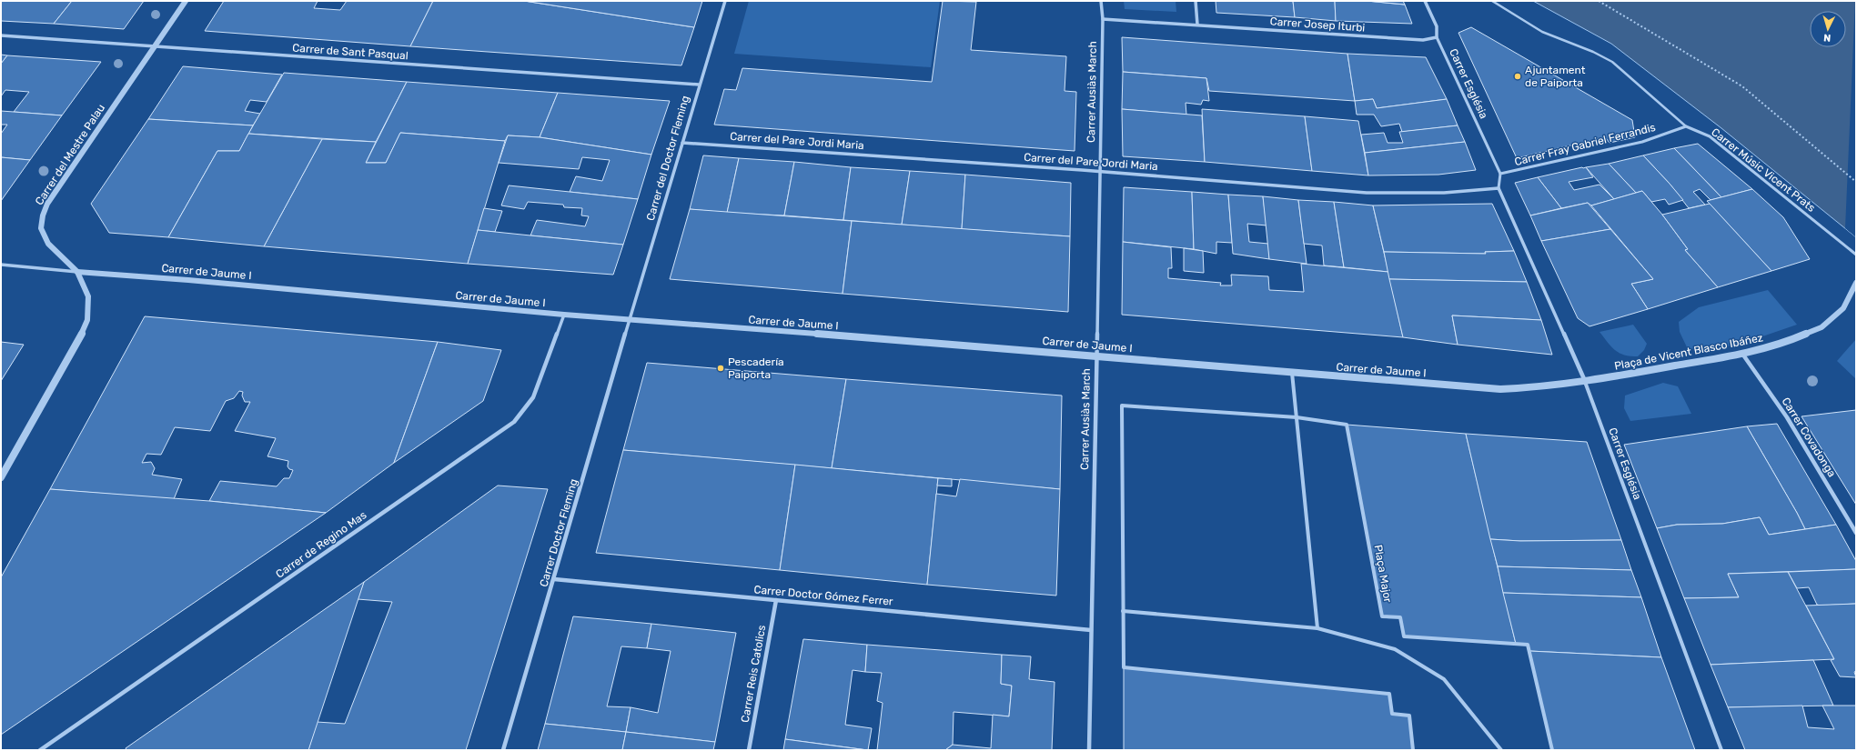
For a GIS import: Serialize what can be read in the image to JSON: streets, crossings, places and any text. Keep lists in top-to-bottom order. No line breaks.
{"streets":{"street":["Carrer Josep Iturbi","Carrer de Sant Pasqual","Carrer Església","Carrer Ausiàs March","Carrer del Pare Jordi Maria","Carrer Fray Gabriel Ferrandis","Carrer del Mestre Palau","Carrer del Doctor Fleming","Carrer Músic Vicent Prats","Carrer de Jaume I","Plaça de Vicent Blasco Ibáñez","Carrer Covadonga","Carrer Doctor Fleming","Carrer de Regino Mas","Plaça Major","Carrer Doctor Gómez Ferrer","Carrer Reis Catolics"]},"crossings":[["Carrer Josep Iturbi","Carrer Església"],["Carrer Josep Iturbi","Carrer Ausiàs March"],["Carrer de Sant Pasqual","Carrer del Mestre Palau"],["Carrer de Sant Pasqual","Carrer del Doctor Fleming"],["Carrer Església","Carrer del Pare Jordi Maria"],["Carrer Església","Carrer Fray Gabriel Ferrandis"],["Carrer Església","Carrer de Jaume I"],["Carrer Església","Plaça de Vicent Blasco Ibáñez"],["Carrer Ausiàs March","Carrer del Pare Jordi Maria"],["Carrer Ausiàs March","Carrer de Jaume I"],["Carrer Ausiàs March","Carrer Doctor Gómez Ferrer"],["Carrer del Pare Jordi Maria","Carrer Fray Gabriel Ferrandis"],["Carrer del Pare Jordi Maria","Carrer del Doctor Fleming"],["Carrer Fray Gabriel Ferrandis","Carrer Músic Vicent Prats"],["Carrer del Mestre Palau","Carrer de Jaume I"],["Carrer del Doctor Fleming","Carrer de Jaume I"],["Carrer del Doctor Fleming","Carrer Doctor Fleming"],["Carrer de Jaume I","Plaça de Vicent Blasco Ibáñez"],["Carrer de Jaume I","Carrer Doctor Fleming"],["Carrer de Jaume I","Carrer de Regino Mas"],["Plaça de Vicent Blasco Ibáñez","Carrer Covadonga"],["Carrer Doctor Fleming","Carrer Doctor Gómez Ferrer"],["Carrer Doctor Gómez Ferrer","Carrer Reis Catolics"]],"places":["Ajuntament de Paiporta","Pescadería Paiporta"],"north":"bottom"}
